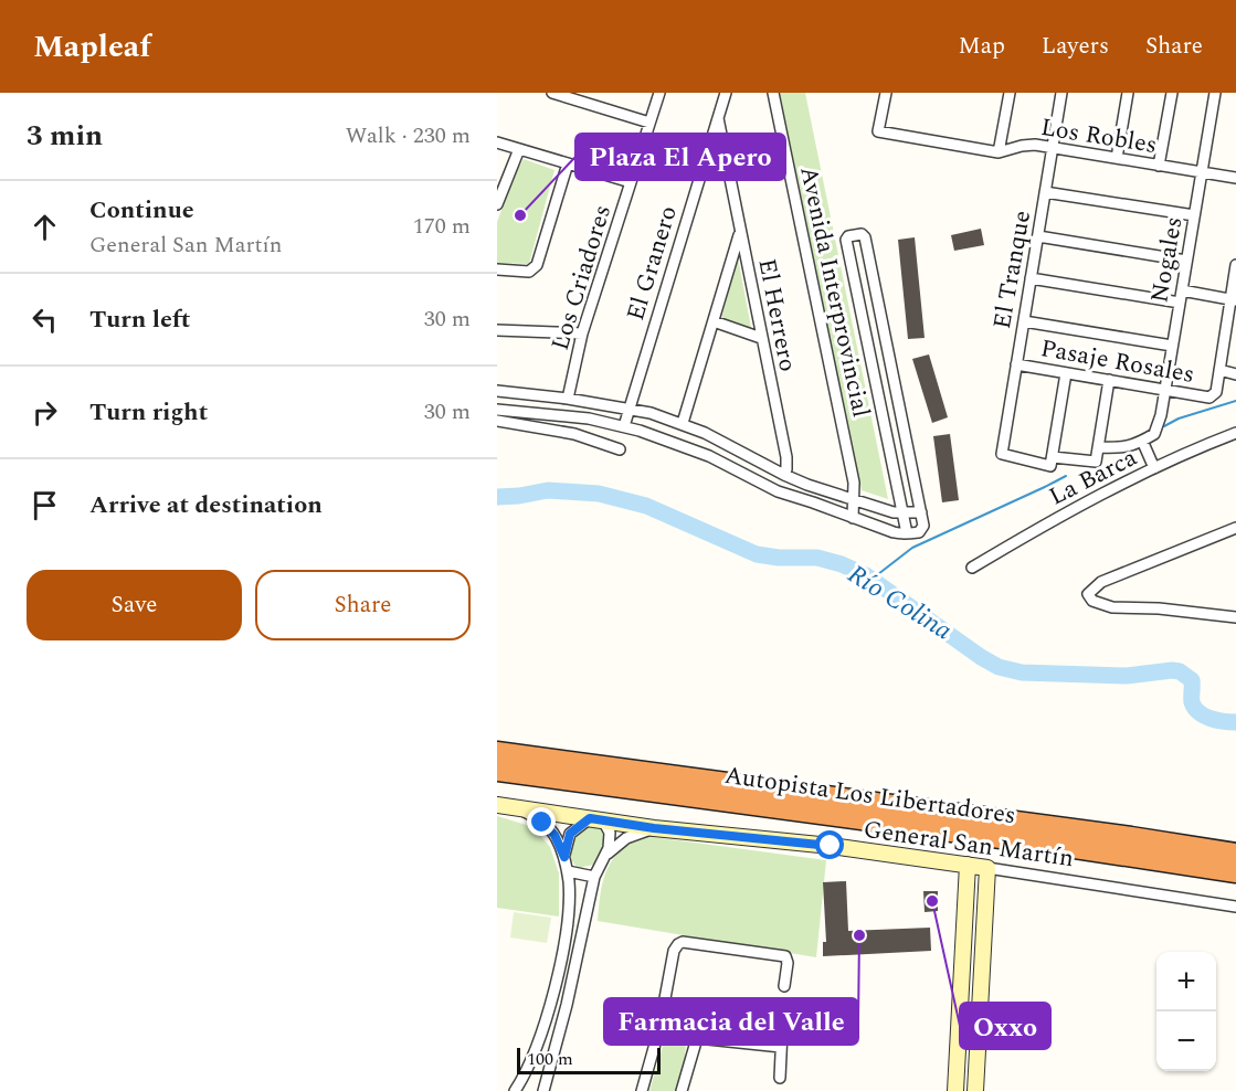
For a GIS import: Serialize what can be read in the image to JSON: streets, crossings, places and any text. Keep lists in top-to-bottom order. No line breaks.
{"streets":{"highway":["Autopista Los Libertadores"],"street":["Los Robles","Nogales","El Granero","El Tranque","Los Criadores","Avenida Interprovincial","El Herrero","Pasaje Rosales","La Barca","General San Martín"]},"crossings":[["Los Robles","Nogales"],["Los Robles","El Tranque"],["Nogales","Pasaje Rosales"],["El Granero","El Herrero"],["El Tranque","Pasaje Rosales"]],"water":["Río Colina"],"places":["Plaza El Apero","Oxxo","Farmacia del Valle"],"scale_bar":"100 m","page":{"header":"Mapleaf","nav":["Map","Layers","Share"],"heading":["3 min","Walk · 230 m"],"list":[["Continue","General San Martín","170 m"],["Turn left","30 m"],["Turn right","30 m"],"Arrive at destination"],"buttons":["Save","Share"],"map_buttons":["+","−"],"scale":"100 m"}}
